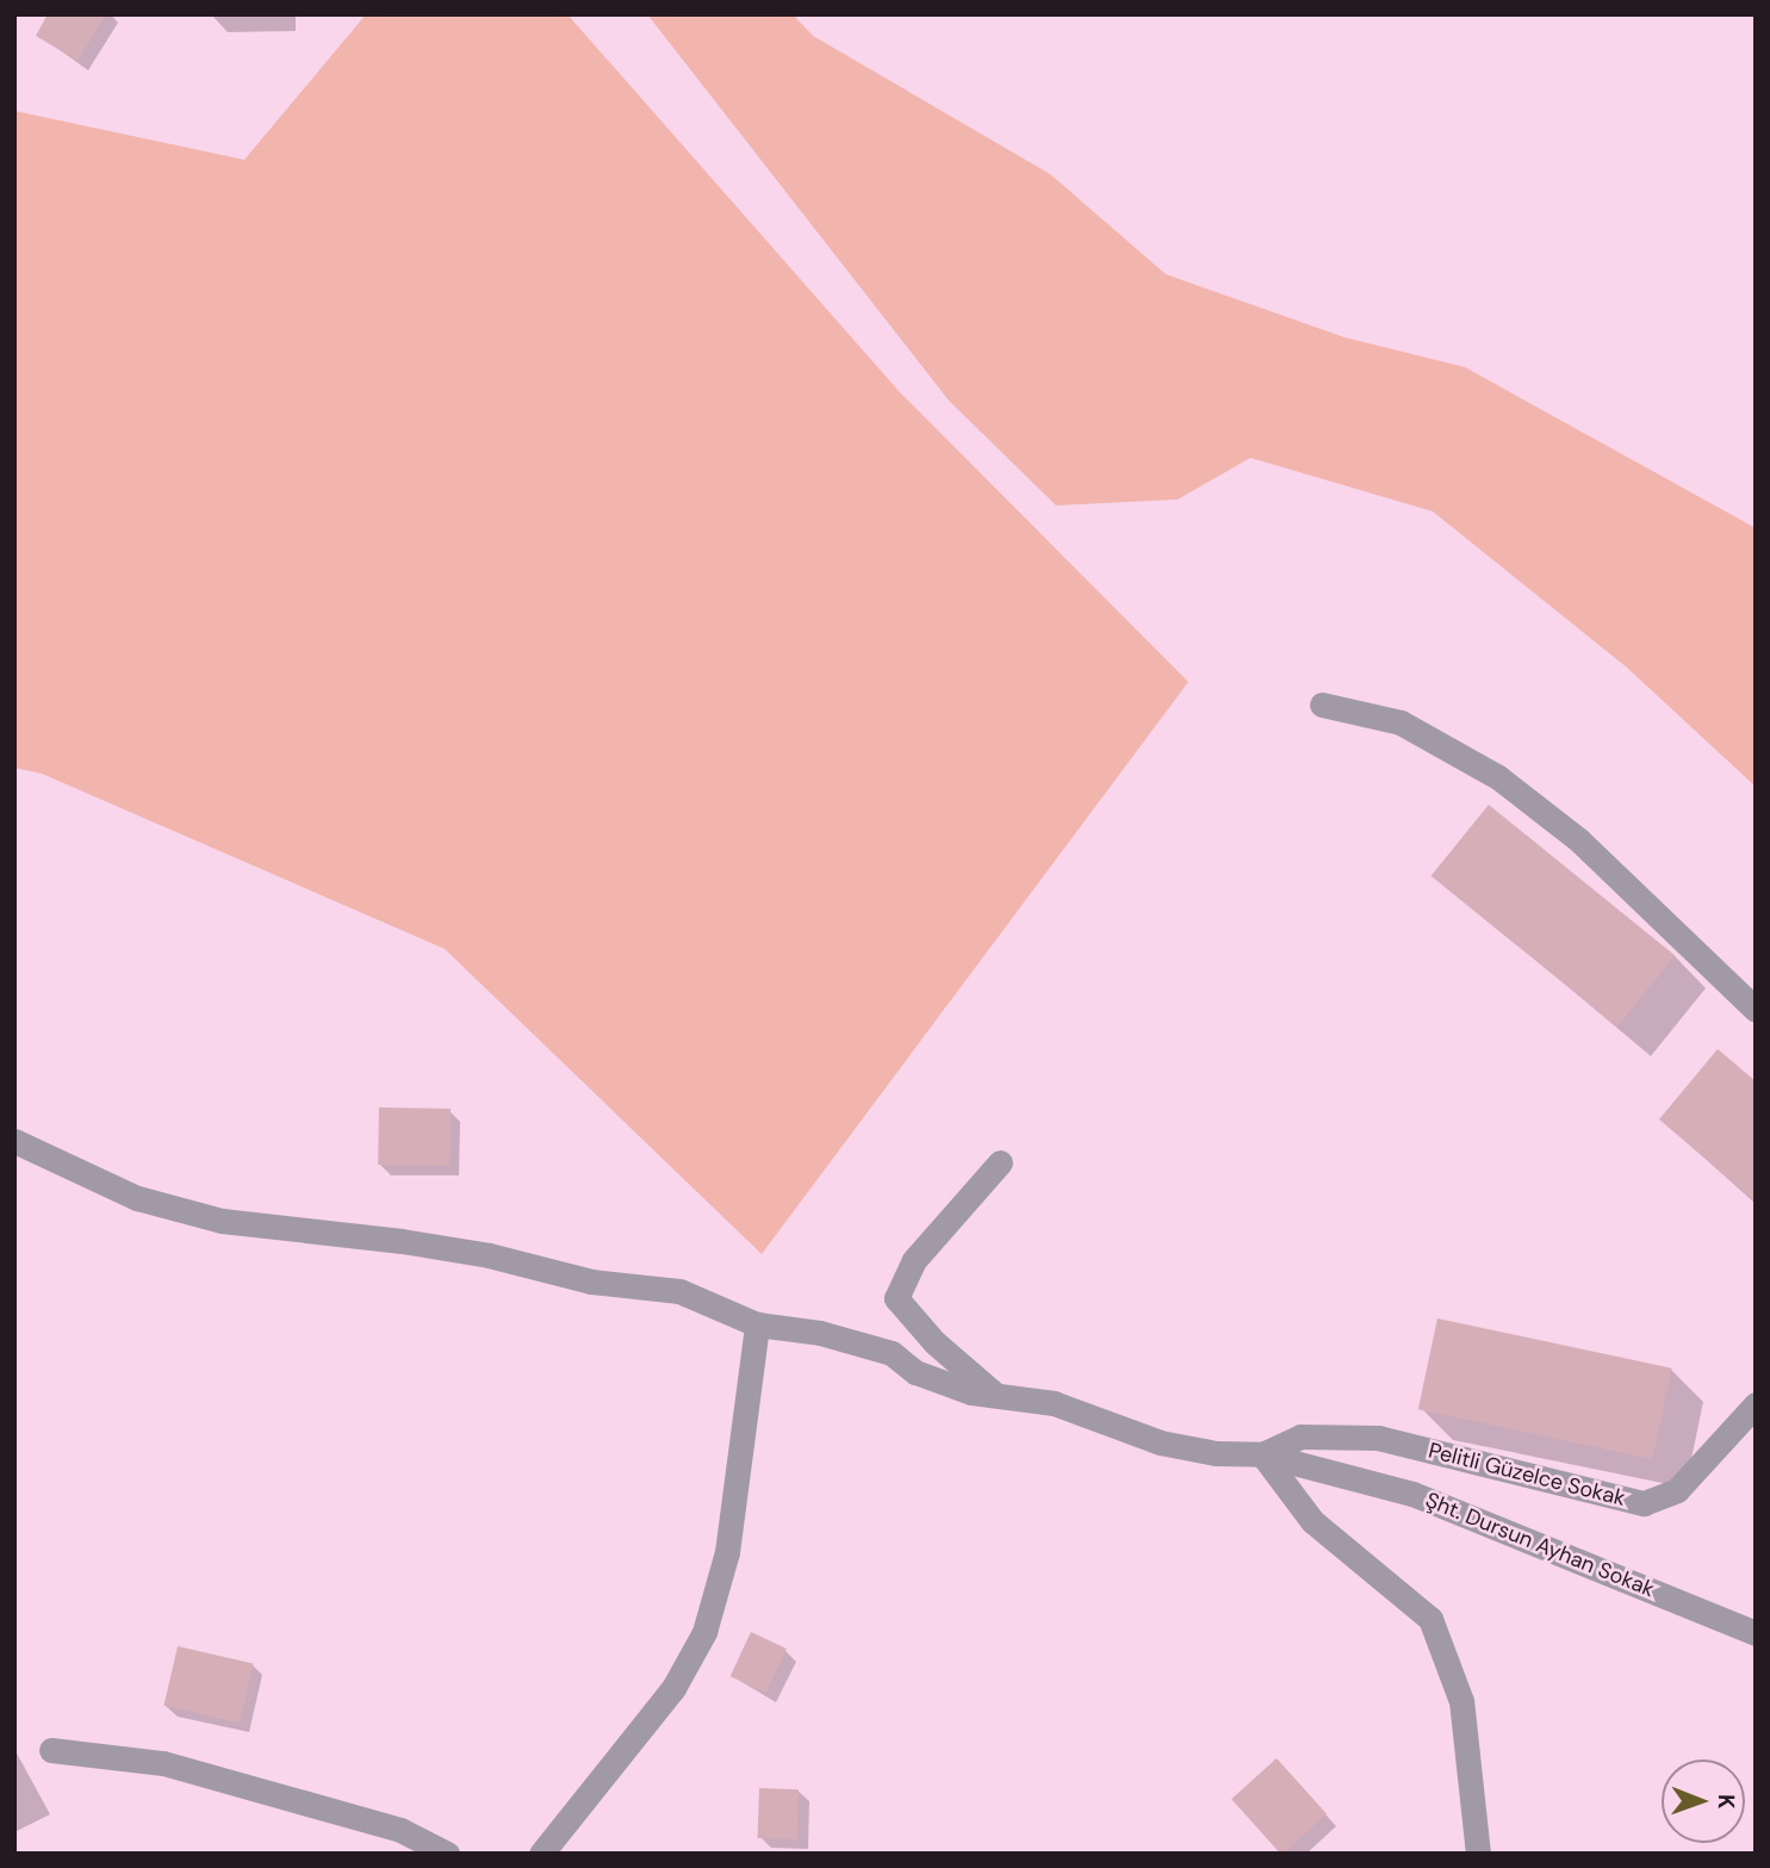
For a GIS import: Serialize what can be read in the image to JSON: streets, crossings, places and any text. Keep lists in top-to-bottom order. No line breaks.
{"streets":{"street":["Pelitli Güzelce Sokak","Şht. Dursun Ayhan Sokak"]},"crossings":[["Pelitli Güzelce Sokak","Şht. Dursun Ayhan Sokak"]],"north":"right"}
